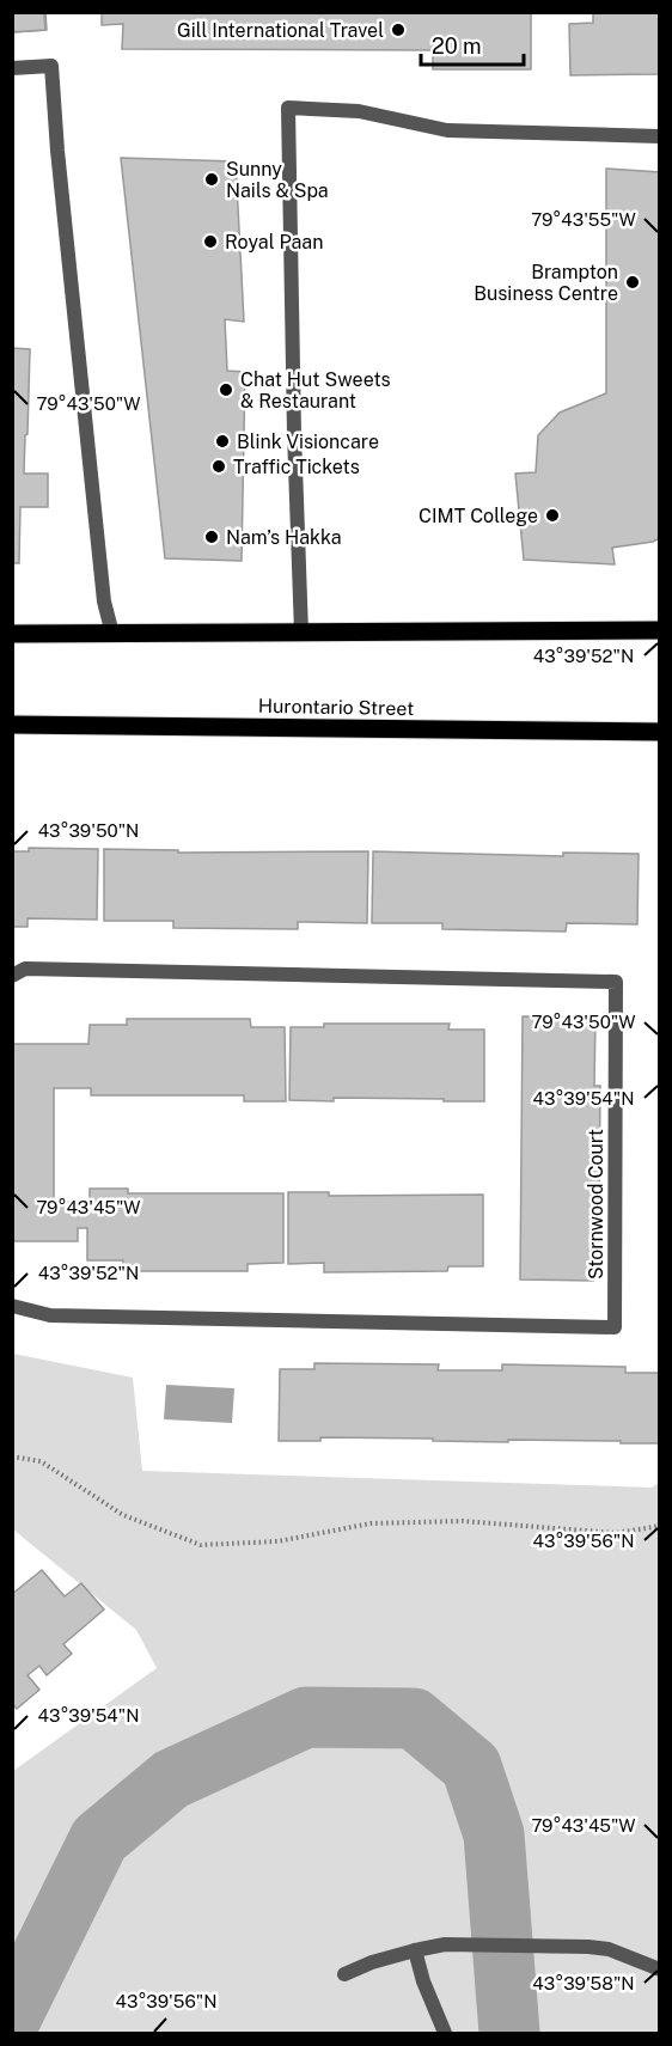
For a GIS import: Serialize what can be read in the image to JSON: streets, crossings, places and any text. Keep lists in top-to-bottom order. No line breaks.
{"streets":{"main road":["Hurontario Street"],"street":["Stornwood Court"]},"places":["Gill International Travel","Sunny Nails & Spa","Royal Paan","Brampton Business Centre","Chat Hut Sweets & Restaurant","Blink Visioncare","Traffic Tickets","CIMT College","Nam’s Hakka"],"scale_bar":"20 m","coordinates":["79°43'55\"W","79°43'50\"W","43°39'52\"N","43°39'50\"N","43°39'54\"N","79°43'45\"W","43°39'56\"N","43°39'58\"N"]}
